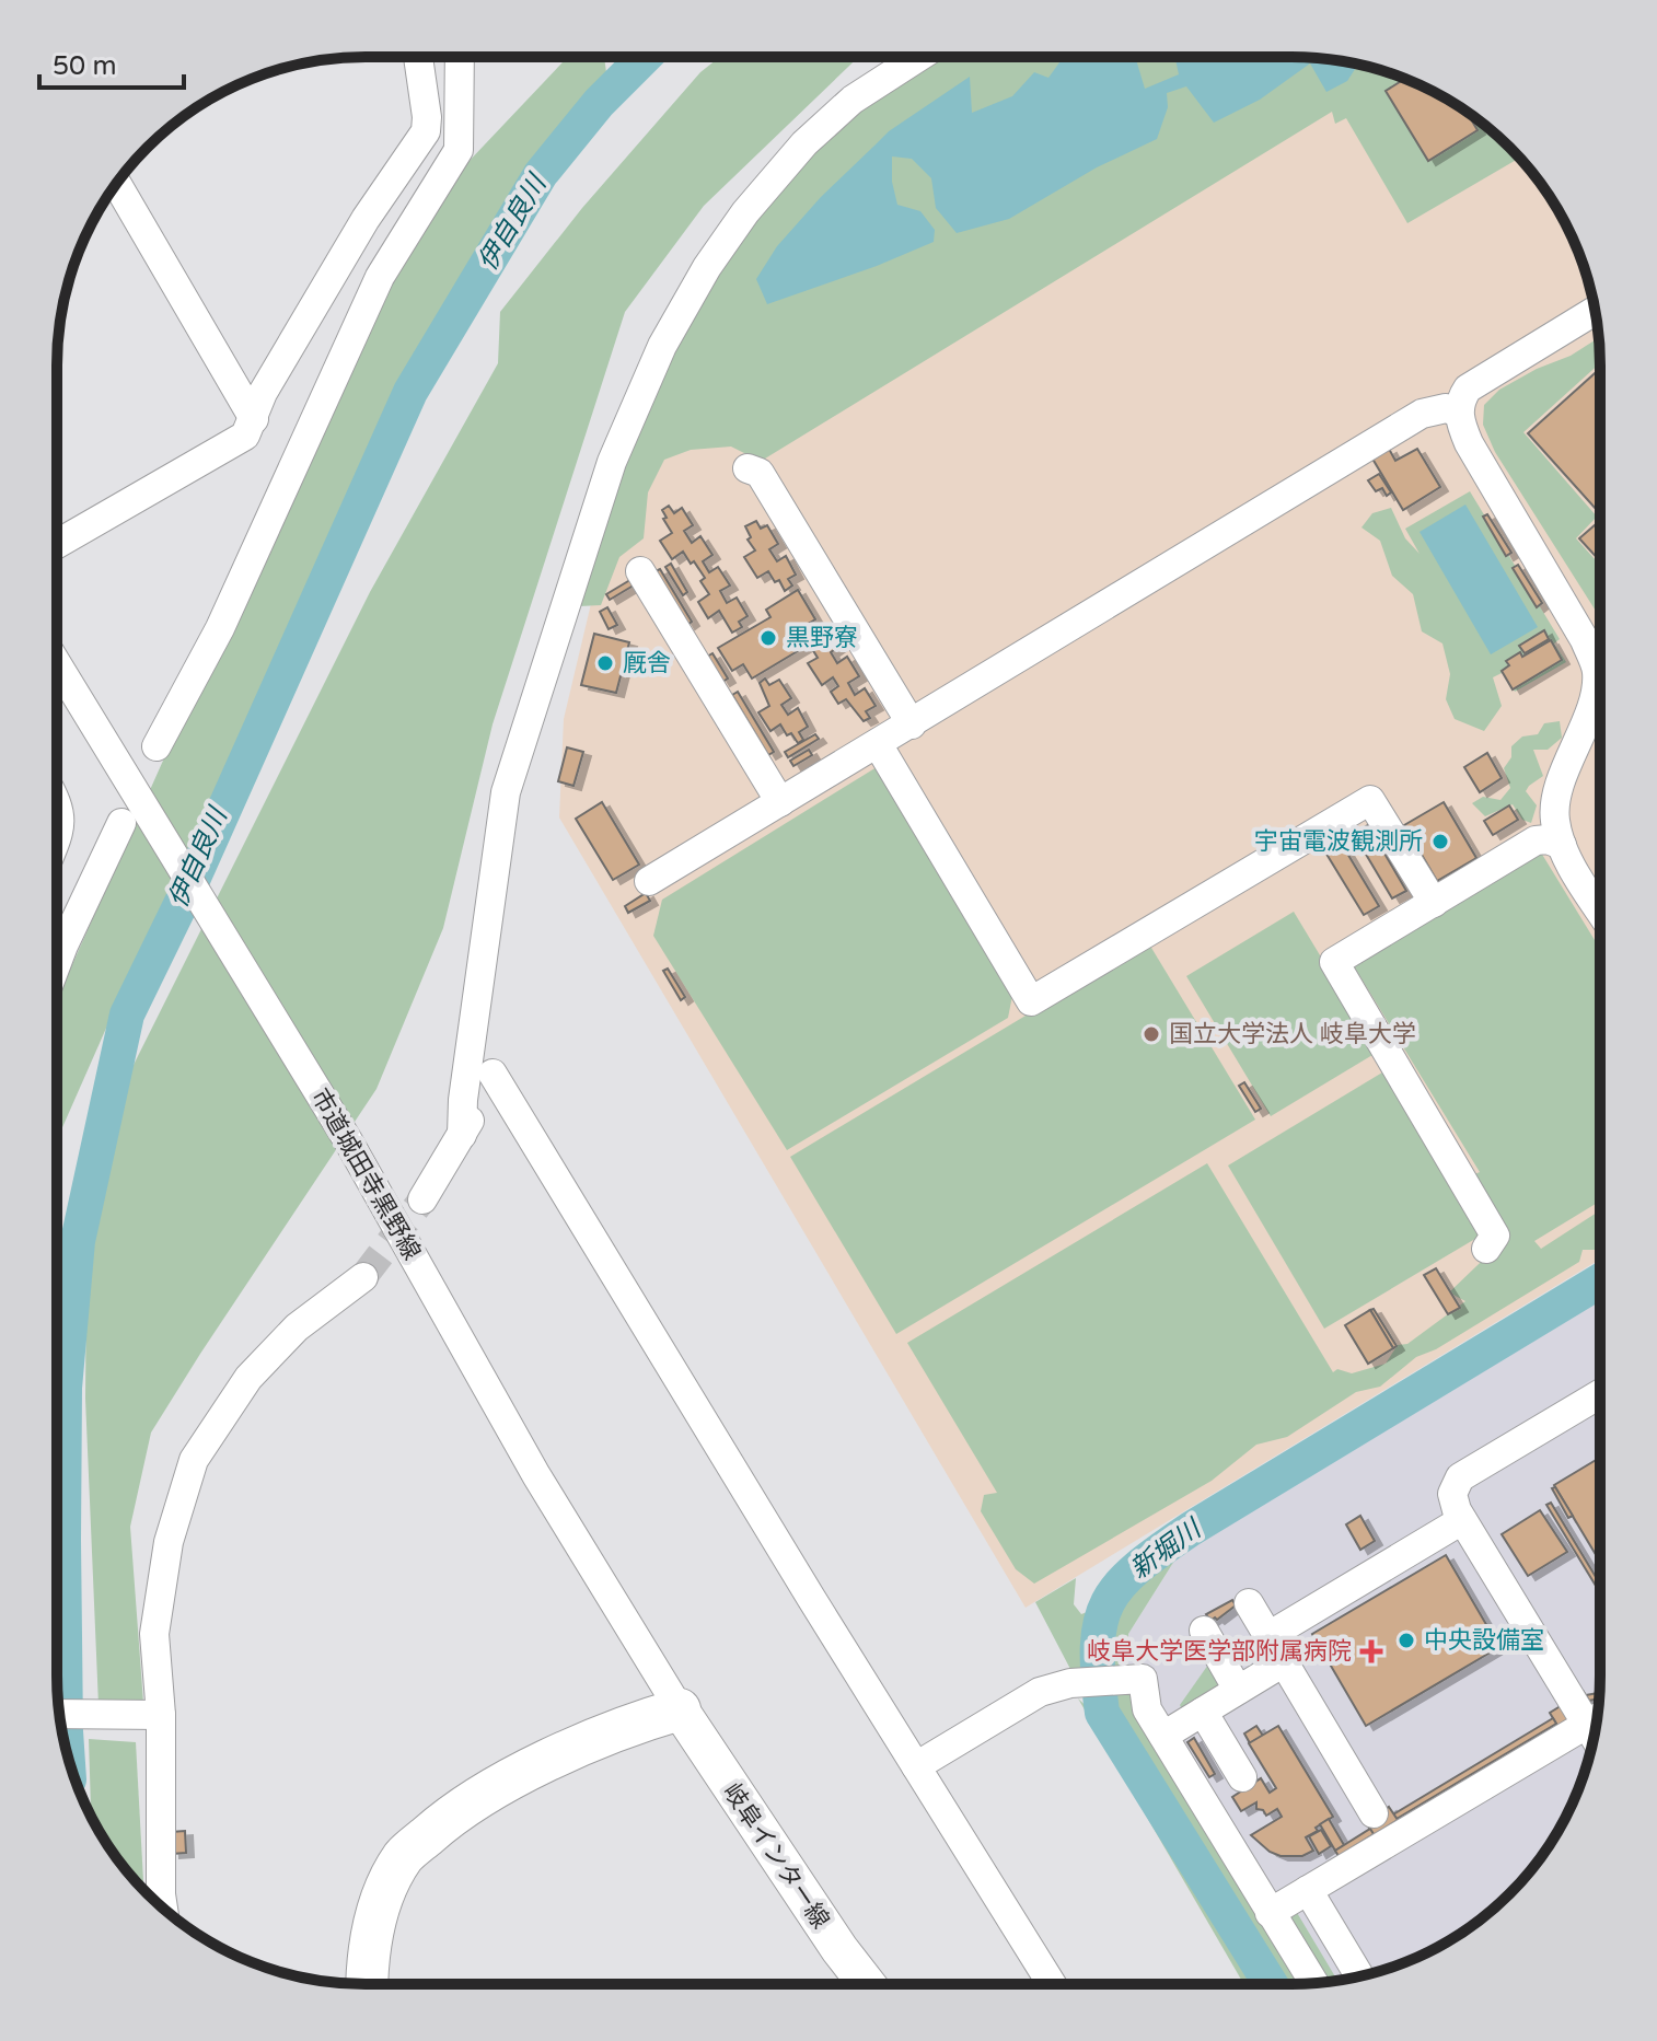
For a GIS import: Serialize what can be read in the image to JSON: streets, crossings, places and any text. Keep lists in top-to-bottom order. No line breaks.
{"streets":{"main road":["岐阜インター線"],"street":["市道城田寺黒野線"]},"crossings":[["市道城田寺黒野線","岐阜インター線"]],"water":["伊自良川","新堀川"],"places":{"other":["黒野寮","厩舎","宇宙電波観測所","国立大学法人 岐阜大学","中央設備室"],"health":["岐阜大学医学部附属病院"]},"scale_bar":"50 m"}
